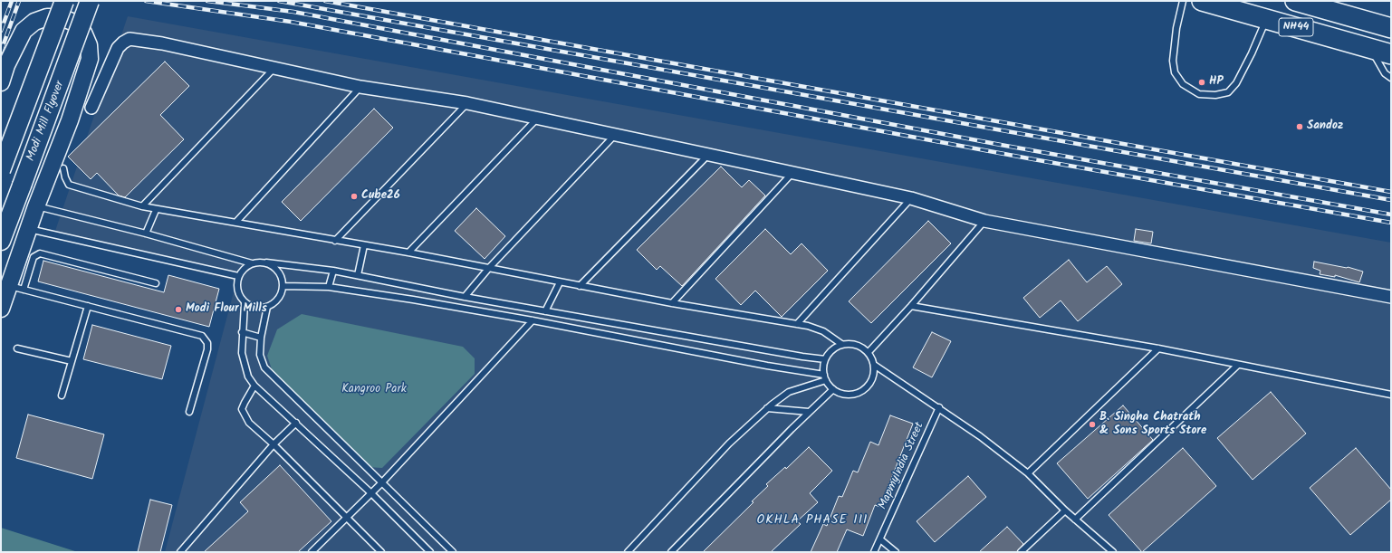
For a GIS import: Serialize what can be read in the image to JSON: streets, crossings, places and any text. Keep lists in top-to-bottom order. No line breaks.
{"streets":{"highway":["NH44"],"main road":["Modi Mill Flyover"],"lane":["MapmyIndia Street"]},"districts":["OKHLA PHASE III"],"parks":["Kangroo Park"],"places":["HP","Sandoz","Cube26","Modi Flour Mills","B. Singha Chatrath & Sons Sports Store"]}
